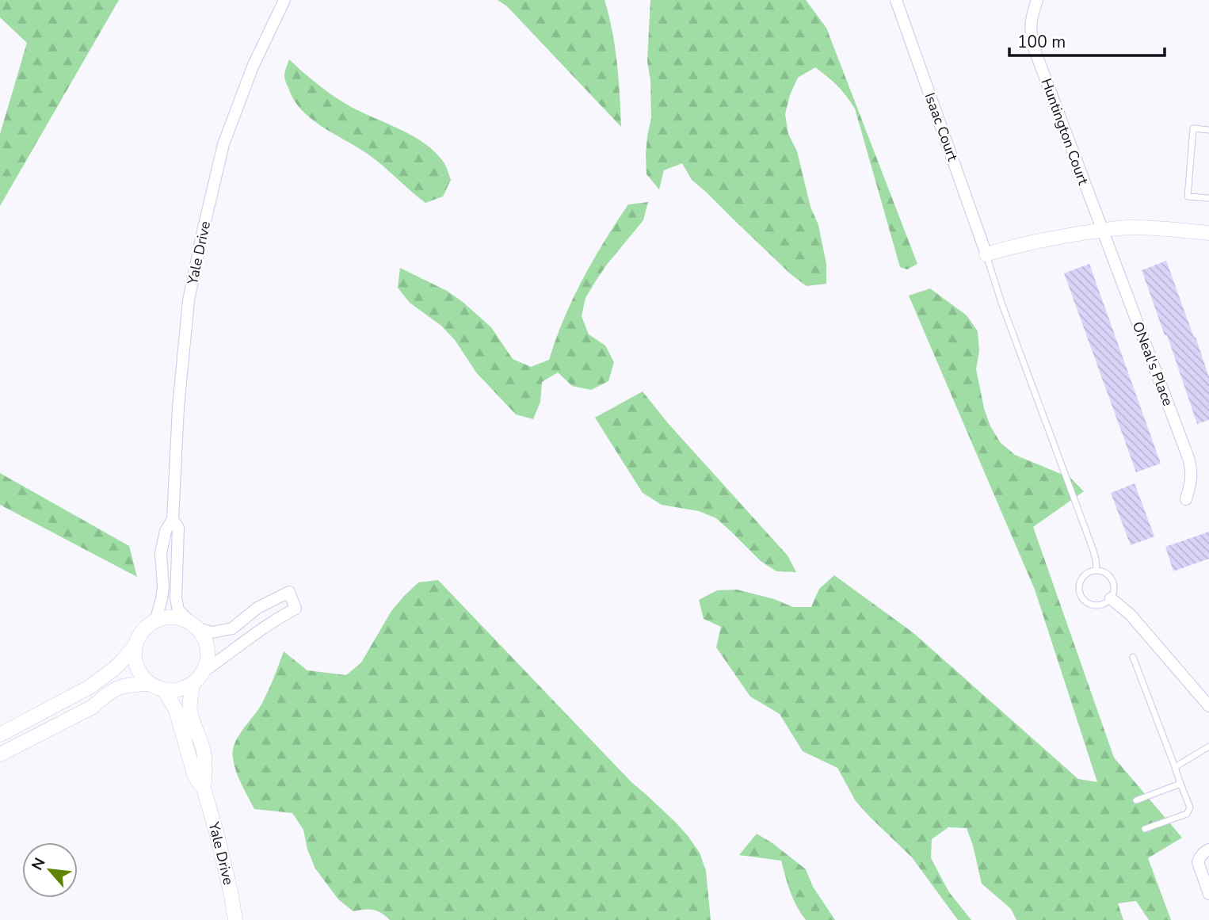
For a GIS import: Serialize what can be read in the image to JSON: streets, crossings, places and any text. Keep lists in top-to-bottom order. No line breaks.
{"streets":{"street":["Isaac Court","Huntington Court","Yale Drive","ONeal's Place"]},"crossings":[["Huntington Court","ONeal's Place"]],"scale_bar":"100 m","north":"top left"}
